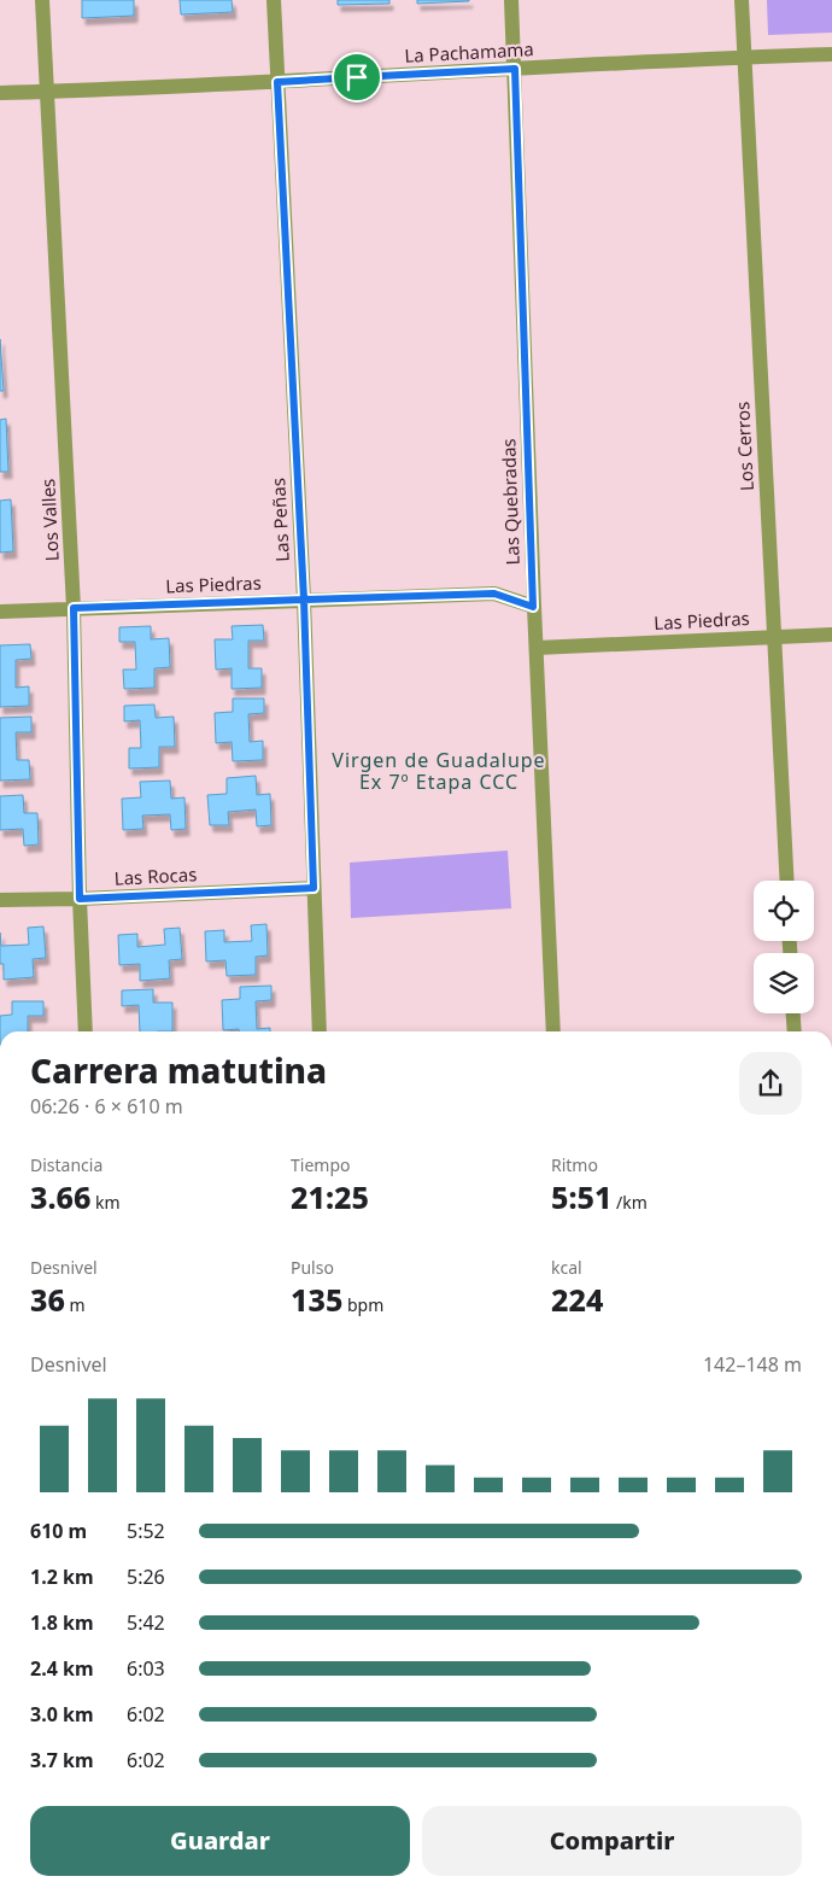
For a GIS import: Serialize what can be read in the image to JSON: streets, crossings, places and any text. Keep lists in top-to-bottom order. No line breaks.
{"streets":{"street":["La Pachamama","Los Cerros","Las Quebradas","Los Valles","Las Peñas","Las Piedras","Las Rocas"]},"crossings":[["La Pachamama","Los Cerros"],["La Pachamama","Las Quebradas"],["La Pachamama","Los Valles"],["La Pachamama","Las Peñas"],["Los Cerros","Las Piedras"],["Las Quebradas","Las Piedras"],["Los Valles","Las Piedras"],["Los Valles","Las Rocas"],["Las Peñas","Las Piedras"],["Las Peñas","Las Rocas"]],"districts":["Virgen de Guadalupe Ex 7º Etapa CCC"],"page":{"heading":["Carrera matutina","06:26 · 6 × 610 m"],"stats":[["Distancia","3.66 km"],["Tiempo","21:25"],["Ritmo","5:51 /km"],["Desnivel","36 m"],["Pulso","135 bpm"],["kcal","224"]],"chart":["Desnivel","142–148 m"],"list":[{"name":"610 m","note":"5:52"},{"name":"1.2 km","note":"5:26"},{"name":"1.8 km","note":"5:42"},{"name":"2.4 km","note":"6:03"},{"name":"3.0 km","note":"6:02"},{"name":"3.7 km","note":"6:02"}],"buttons":["Guardar","Compartir"]}}
